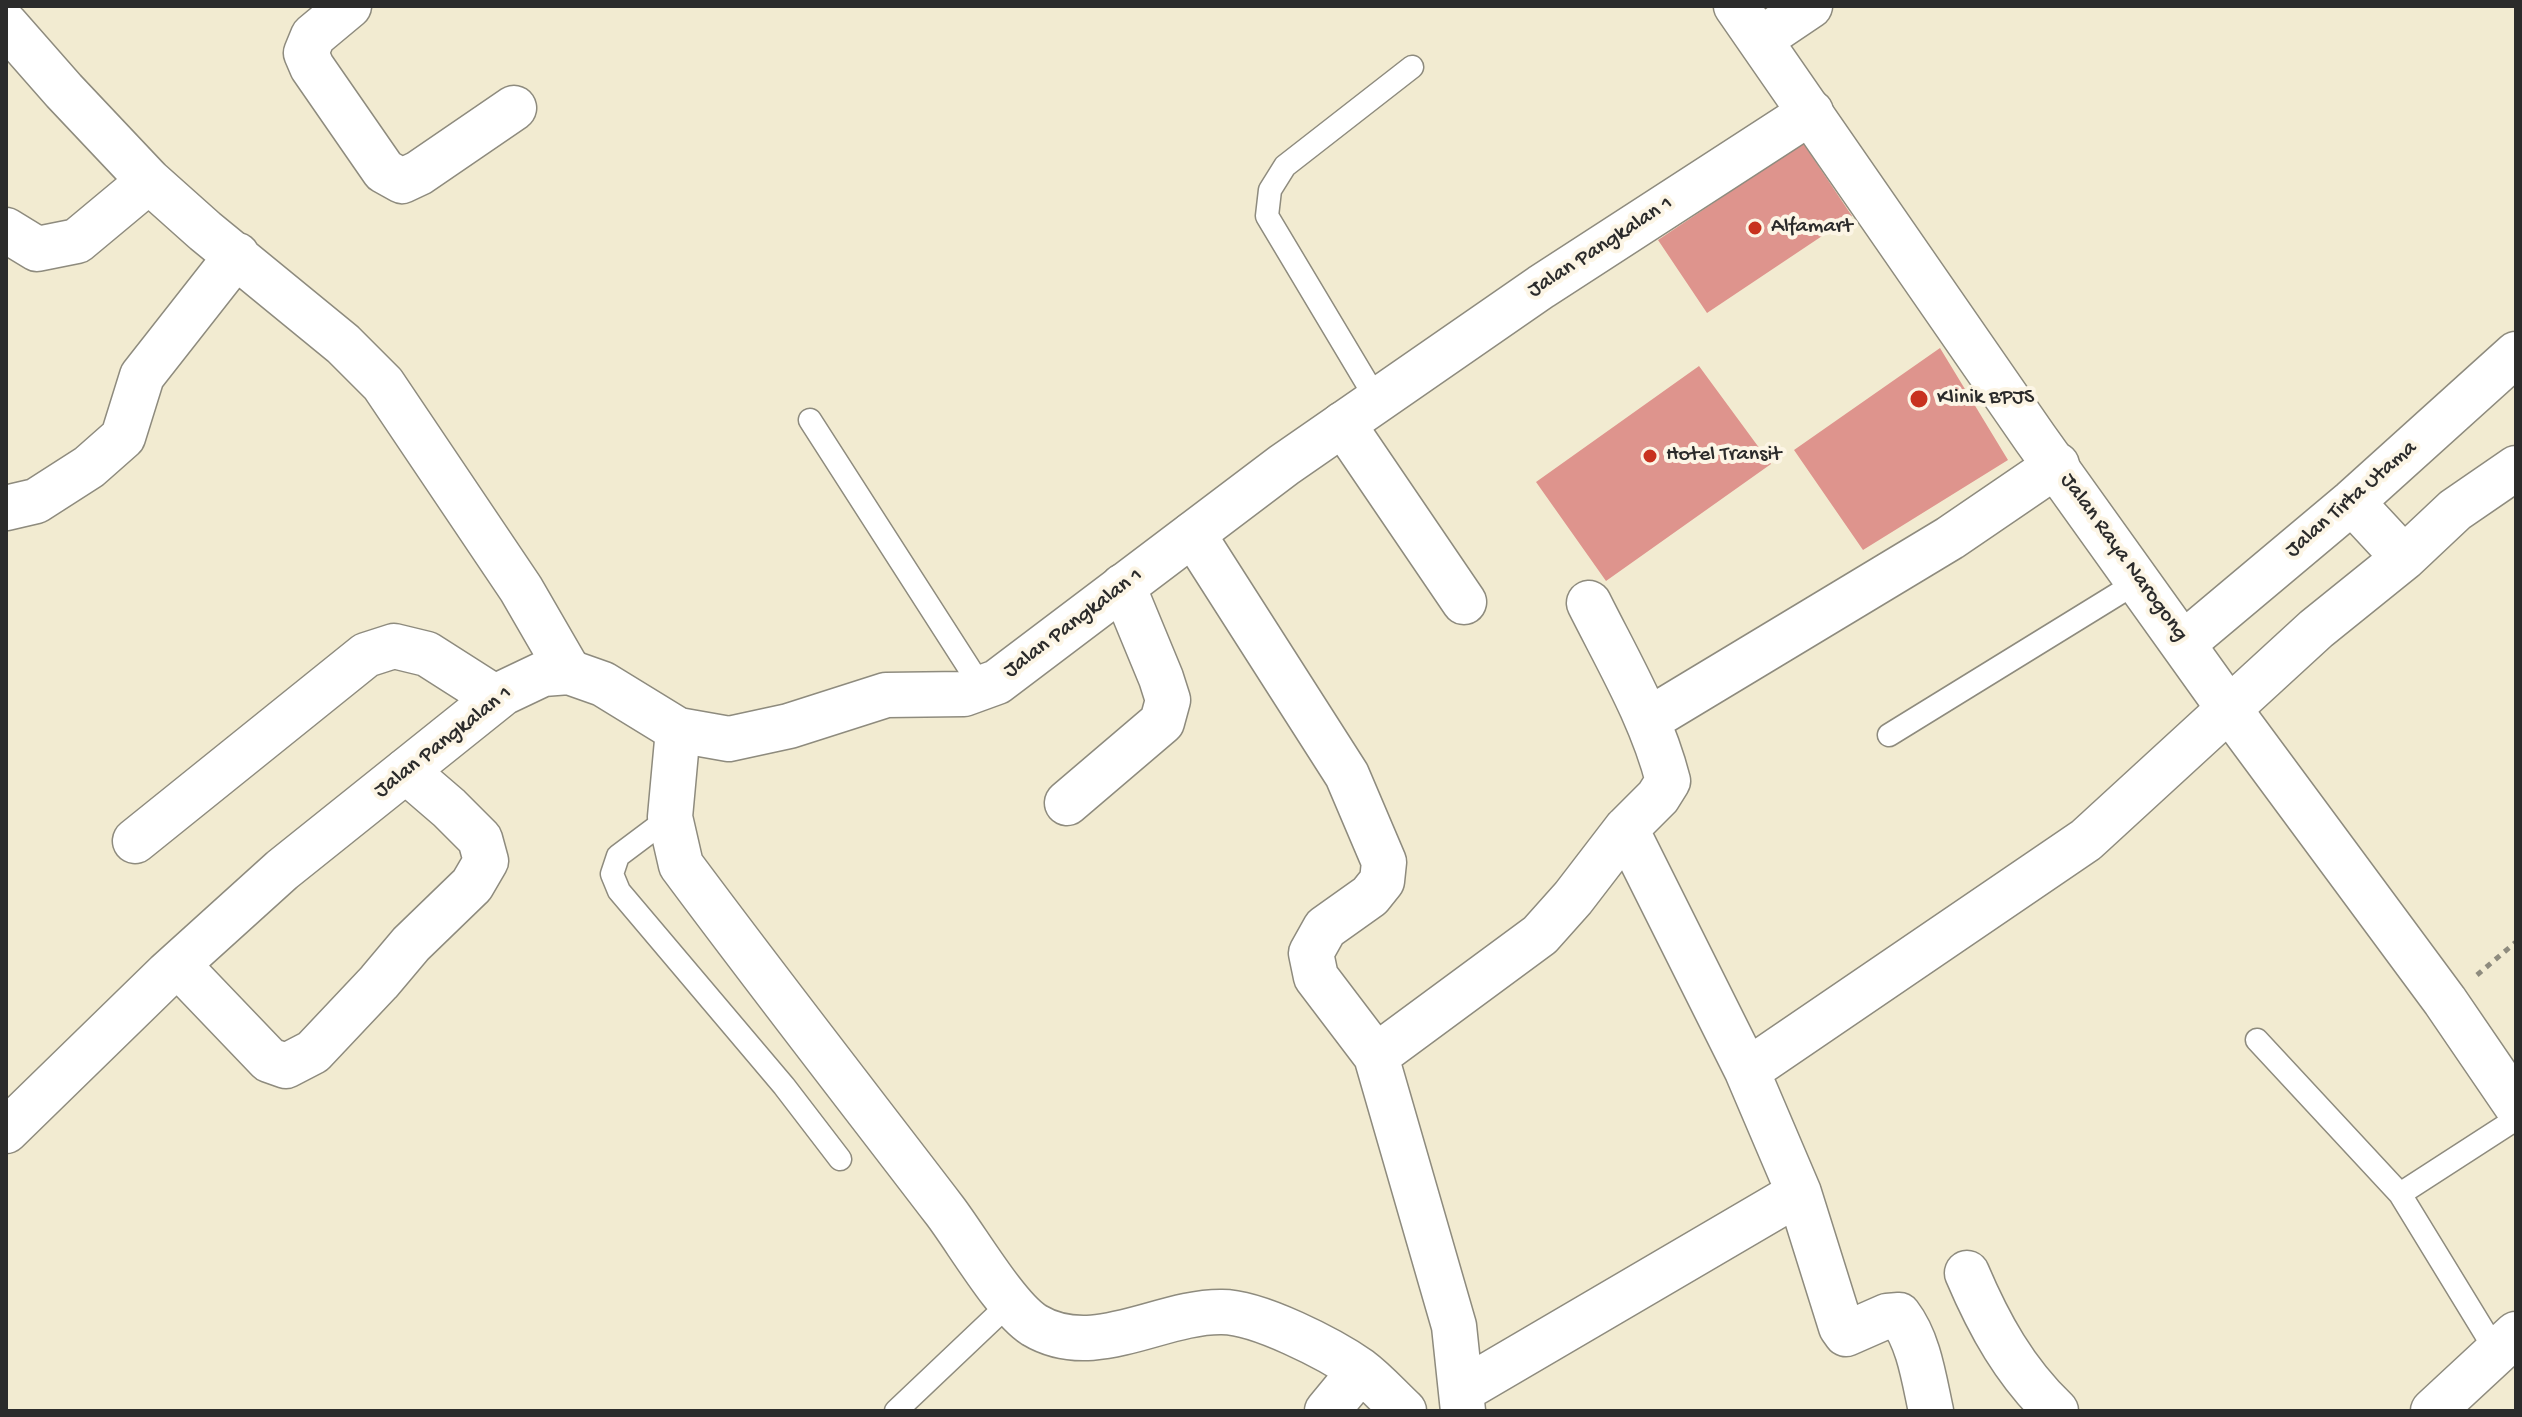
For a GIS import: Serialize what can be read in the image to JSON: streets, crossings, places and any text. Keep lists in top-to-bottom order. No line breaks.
{"streets":{"street":["Jalan Pangkalan 1","Jalan Tirta Utama","Jalan Raya Narogong"]},"crossings":[["Jalan Pangkalan 1","Jalan Raya Narogong"],["Jalan Tirta Utama","Jalan Raya Narogong"]],"places":["Alfamart","Klinik BPJS","Hotel Transit"]}
